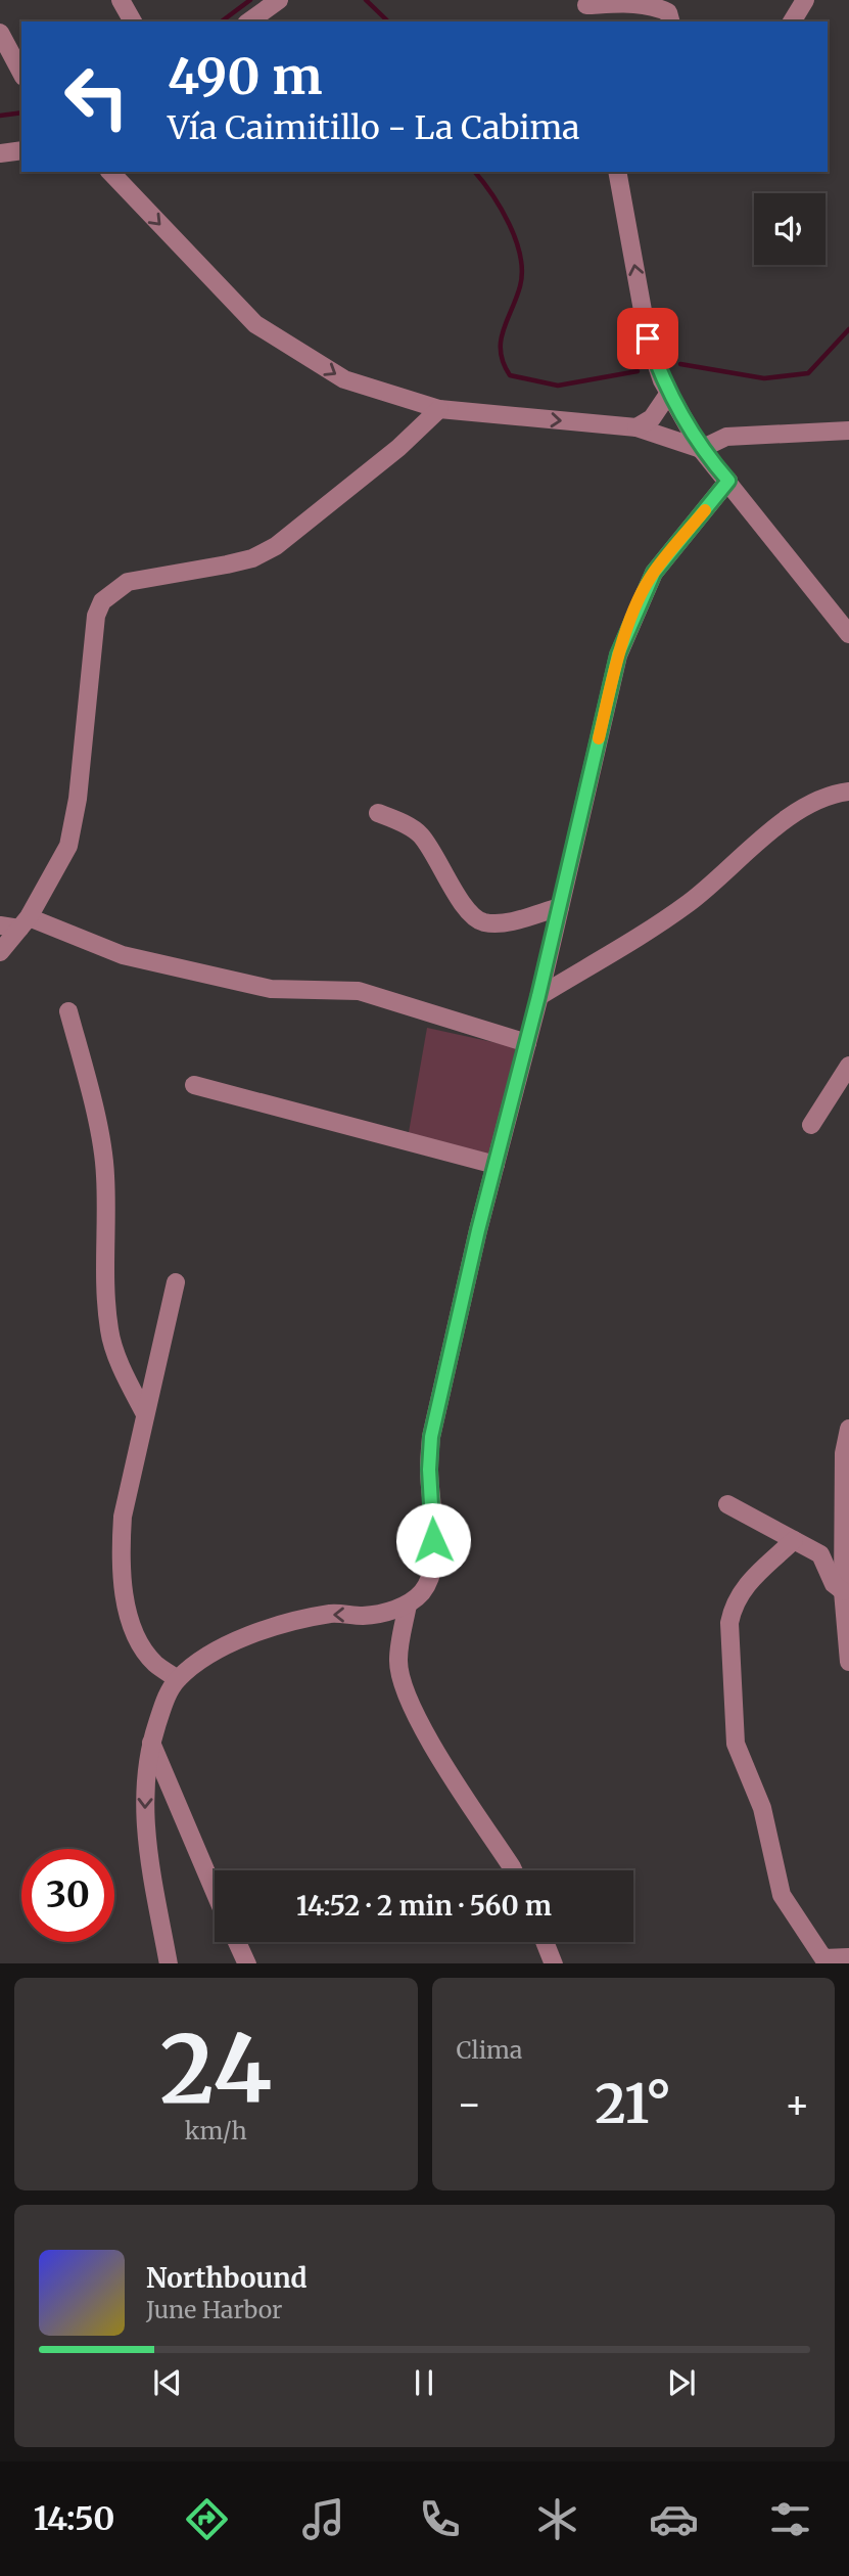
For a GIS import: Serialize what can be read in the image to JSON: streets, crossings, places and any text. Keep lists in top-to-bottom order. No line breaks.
{"page":{"turn":["490 m","Vía Caimitillo - La Cabima"],"limit":"30","trip":"14:52 · 2 min · 560 m","tile":[["24","km/h"],"Clima"],"heat":["−","21°","+"],"song":["Northbound","June Harbor"],"tabs":"14:50"}}
